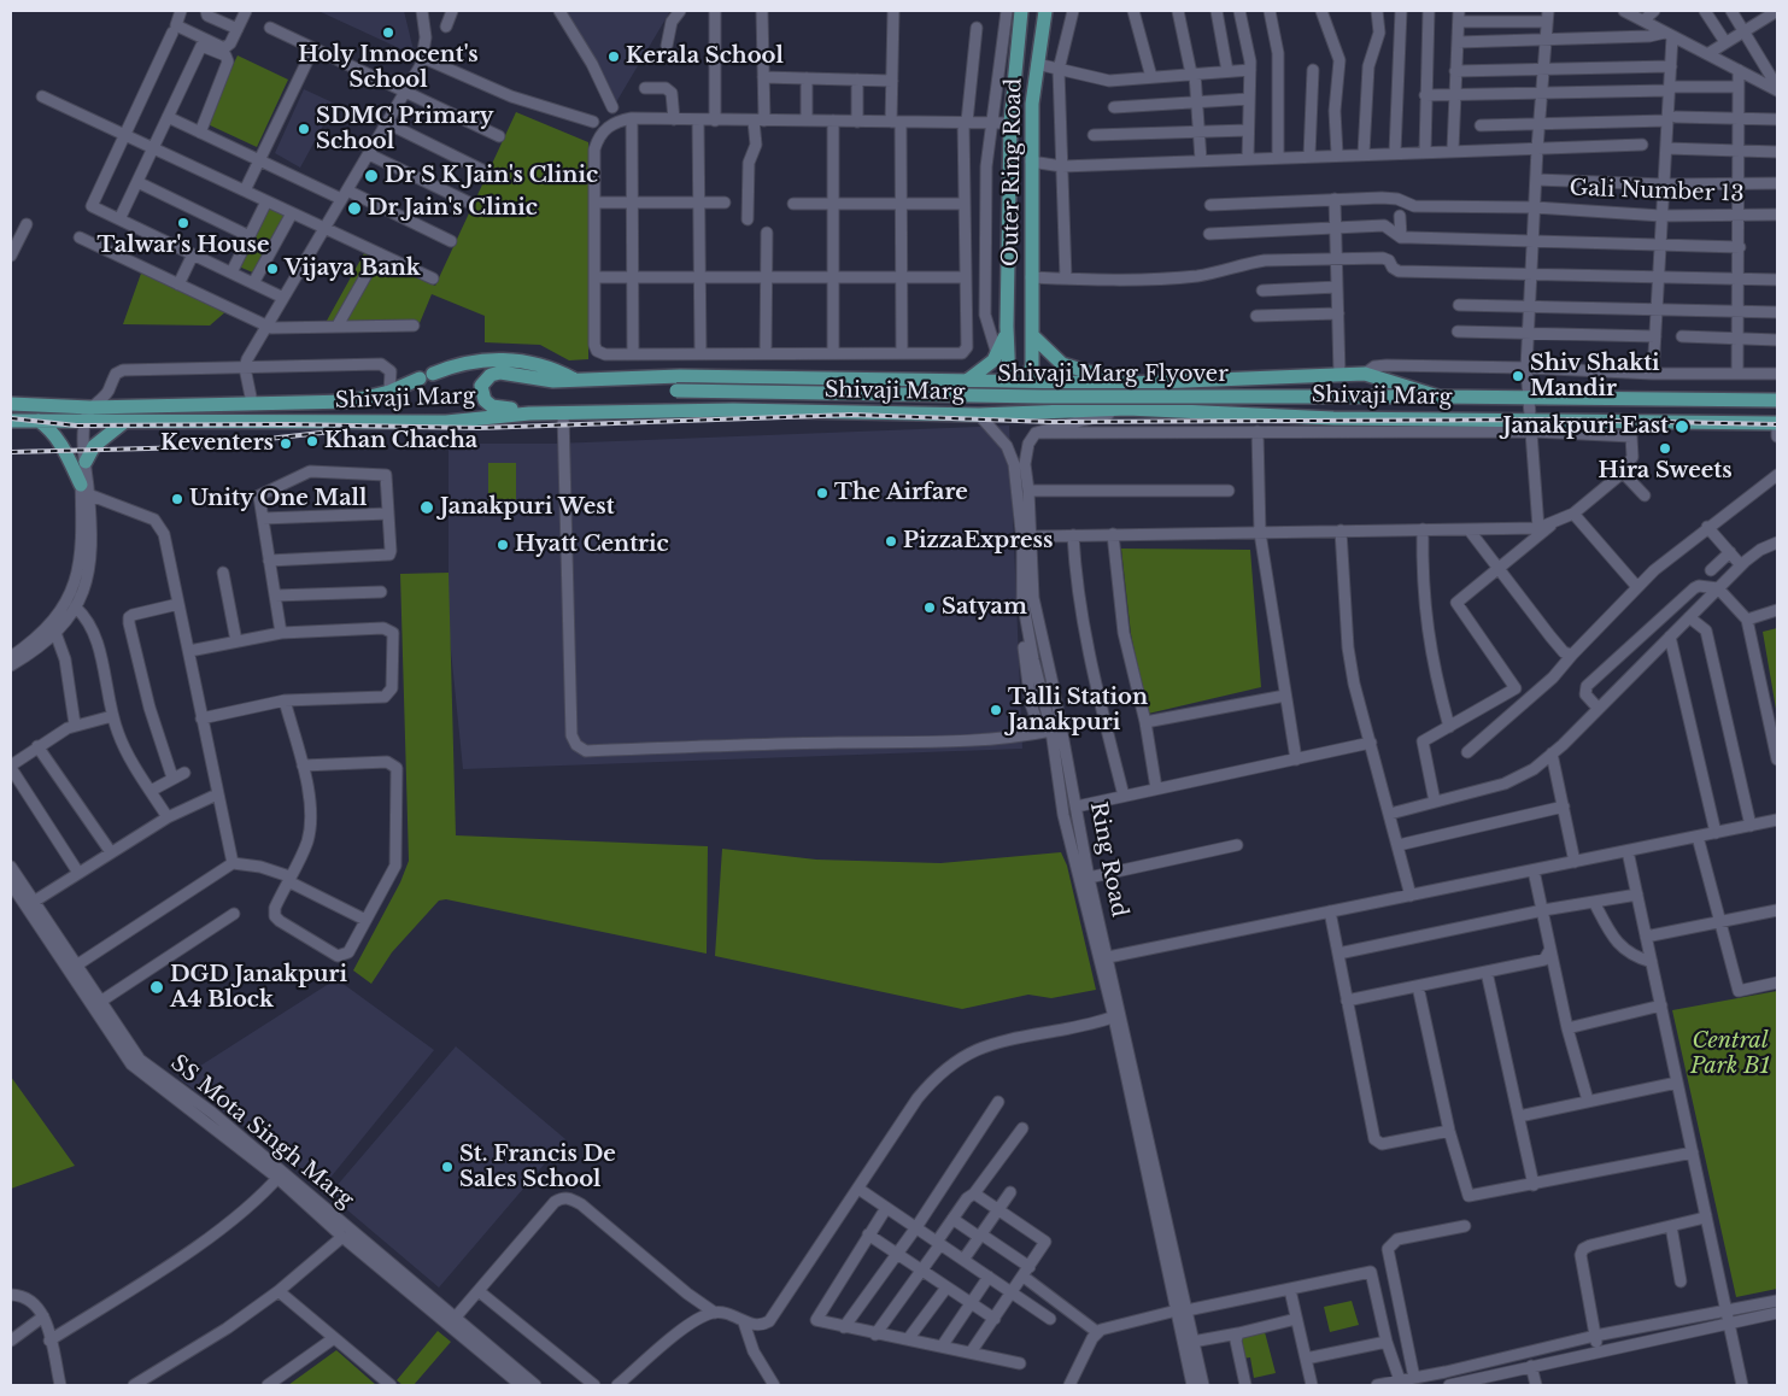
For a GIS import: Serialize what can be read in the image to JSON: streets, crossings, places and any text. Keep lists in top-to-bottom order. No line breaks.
{"streets":{"main road":["Outer Ring Road","Shivaji Marg Flyover","Shivaji Marg"],"street":["Gali Number 13","Ring Road","SS Mota Singh Marg"]},"crossings":[["Outer Ring Road","Shivaji Marg"],["Shivaji Marg Flyover","Shivaji Marg"],["Shivaji Marg","Ring Road"]],"parks":["Central Park B1"],"places":["Holy Innocent's School","Kerala School","SDMC Primary School","Dr S K Jain's Clinic","Dr Jain's Clinic","Talwar's House","Vijaya Bank","Shiv Shakti Mandir","Janakpuri East","Khan Chacha","Keventers","Hira Sweets","The Airfare","Unity One Mall","Janakpuri West","PizzaExpress","Hyatt Centric","Satyam","Talli Station Janakpuri","DGD Janakpuri A4 Block","St. Francis De Sales School"]}
